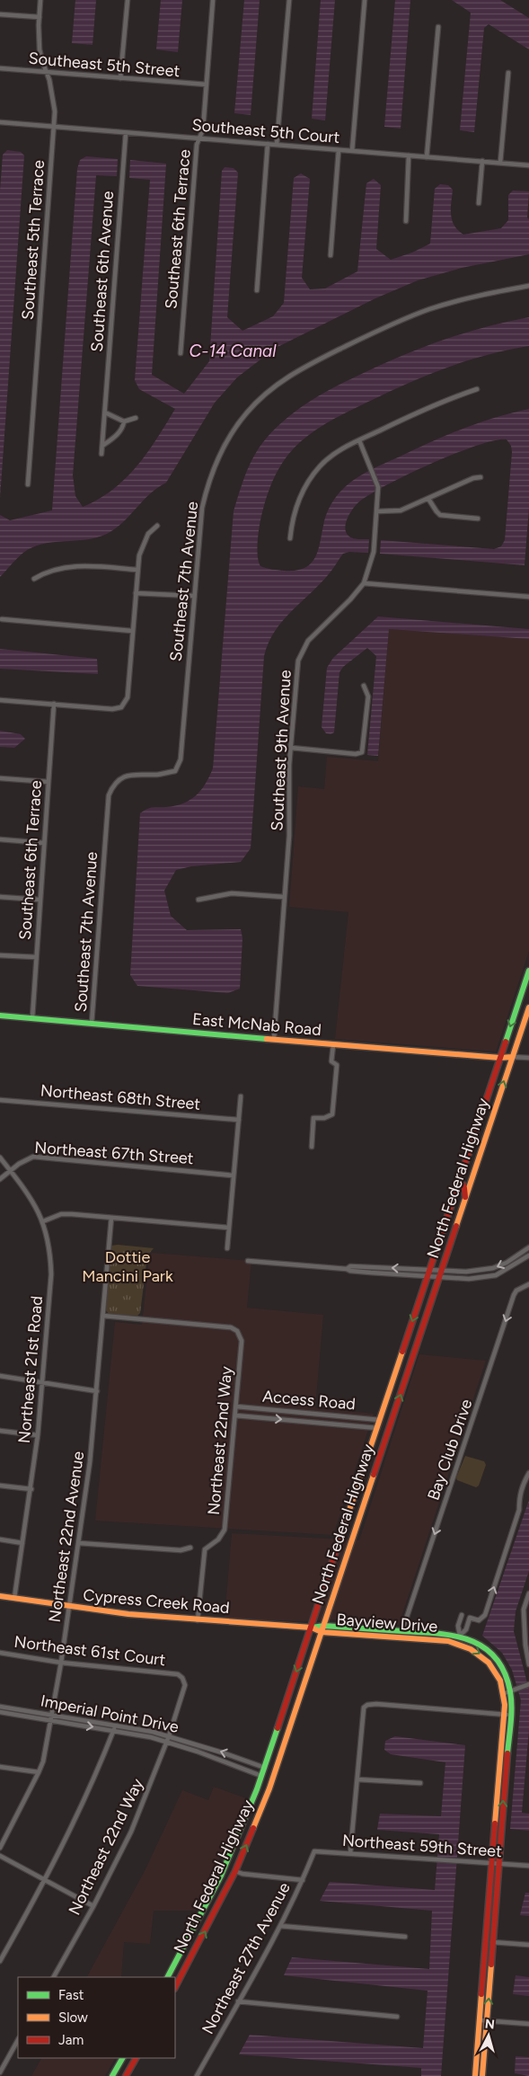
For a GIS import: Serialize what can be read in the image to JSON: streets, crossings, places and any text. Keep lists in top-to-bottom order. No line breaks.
{"streets":{"main road":["East McNab Road","North Federal Highway","Cypress Creek Road","Bayview Drive"],"street":["Southeast 5th Street","Southeast 5th Court","Southeast 6th Terrace","Southeast 5th Terrace","Southeast 6th Avenue","Southeast 7th Avenue","Southeast 9th Avenue","Northeast 68th Street","Northeast 67th Street","Northeast 21st Road","Access Road","Northeast 22nd Way","Bay Club Drive","Northeast 22nd Avenue","Northeast 61st Court","Imperial Point Drive","Northeast 59th Street","Northeast 27th Avenue"]},"crossings":[["Southeast 5th Street","Southeast 6th Terrace"],["Southeast 5th Street","Southeast 5th Terrace"],["Southeast 5th Court","Southeast 6th Terrace"],["Southeast 5th Court","Southeast 5th Terrace"],["Southeast 5th Court","Southeast 6th Avenue"],["Southeast 6th Terrace","East McNab Road"],["Southeast 7th Avenue","East McNab Road"],["Southeast 9th Avenue","East McNab Road"],["East McNab Road","North Federal Highway"],["Northeast 67th Street","Northeast 21st Road"],["North Federal Highway","Access Road"],["North Federal Highway","Cypress Creek Road"],["North Federal Highway","Bayview Drive"],["North Federal Highway","Imperial Point Drive"],["Northeast 21st Road","Cypress Creek Road"],["Access Road","Northeast 22nd Way"],["Northeast 22nd Way","Northeast 22nd Avenue"],["Northeast 22nd Way","Cypress Creek Road"],["Northeast 22nd Way","Northeast 61st Court"],["Northeast 22nd Way","Imperial Point Drive"],["Bay Club Drive","Bayview Drive"],["Northeast 22nd Avenue","Cypress Creek Road"],["Northeast 22nd Avenue","Northeast 61st Court"],["Northeast 22nd Avenue","Imperial Point Drive"],["Cypress Creek Road","Bayview Drive"],["Bayview Drive","Northeast 59th Street"],["Northeast 59th Street","Northeast 27th Avenue"]],"one_way":["Bay Club Drive"],"water":["C-14 Canal"],"parks":["Dottie Mancini Park"],"legend":["Fast","Slow","Jam"],"north":"top"}
